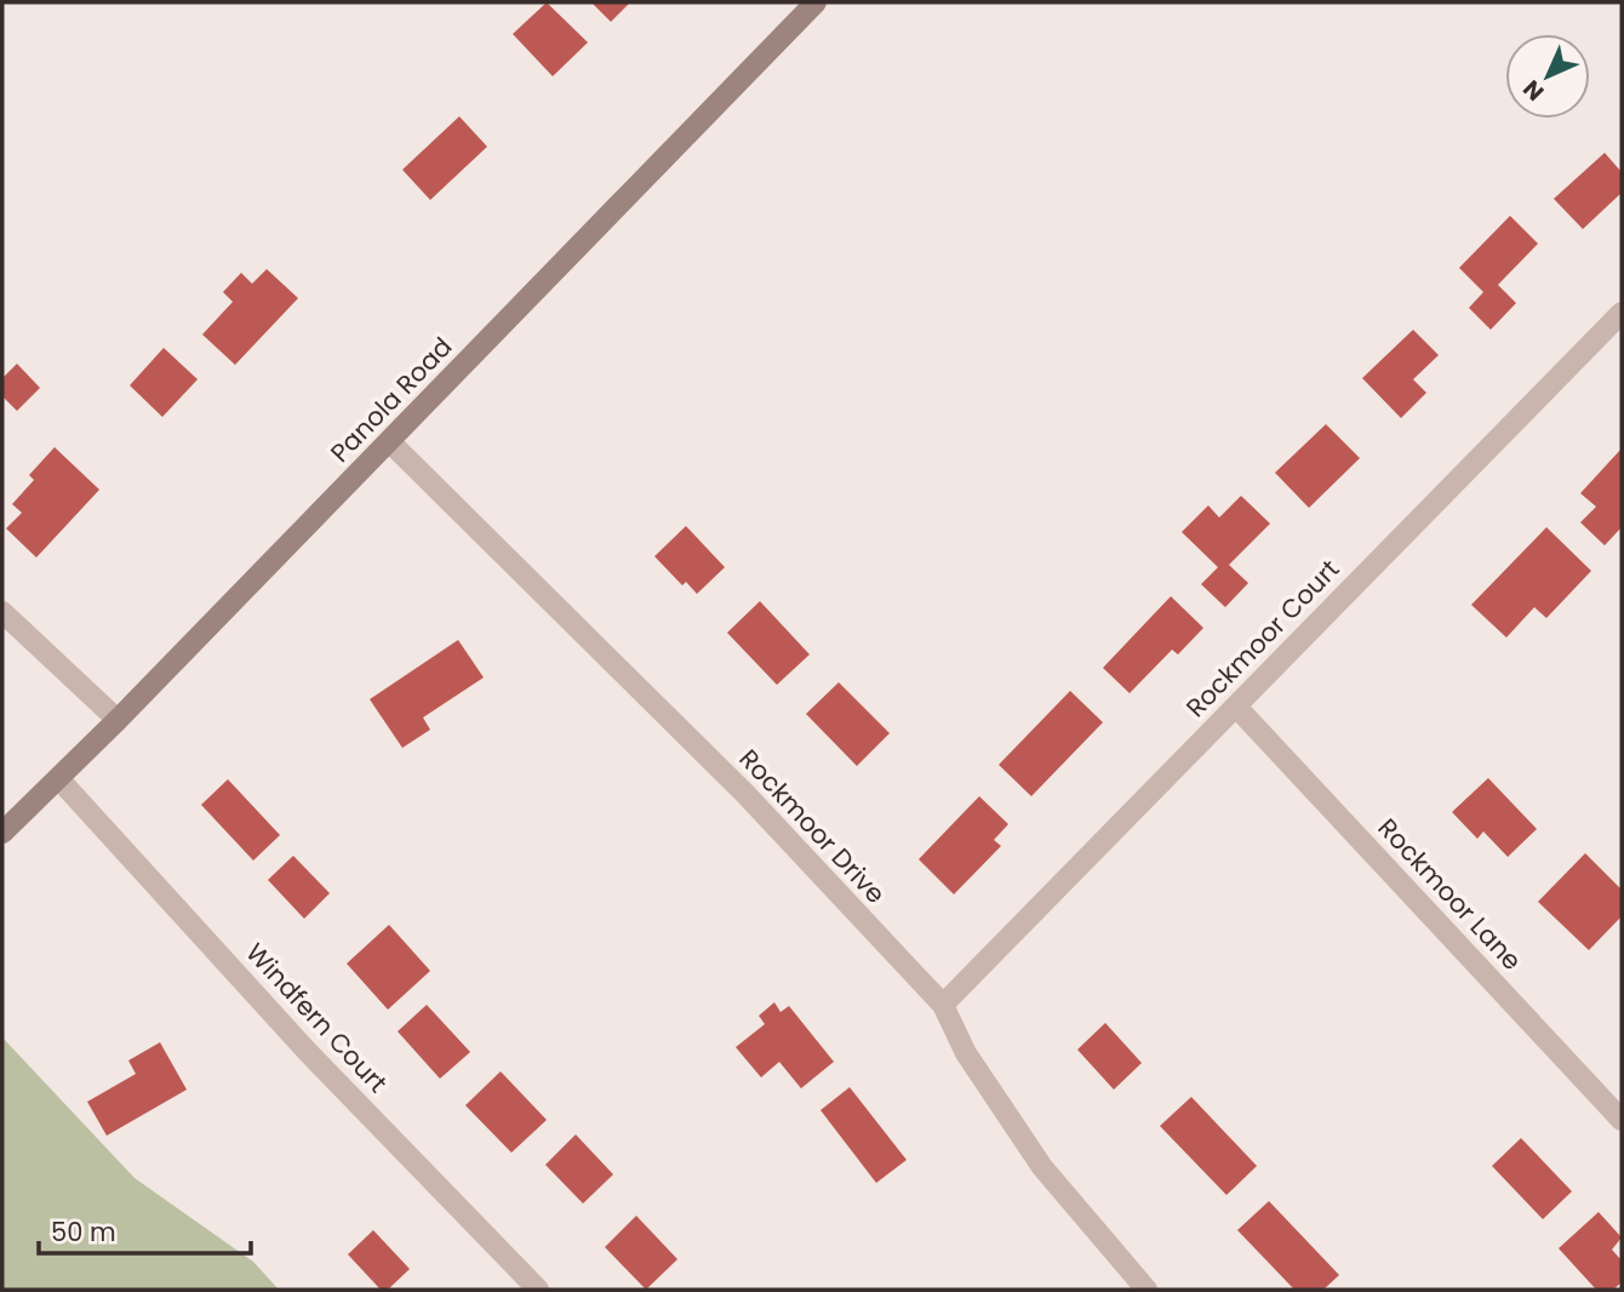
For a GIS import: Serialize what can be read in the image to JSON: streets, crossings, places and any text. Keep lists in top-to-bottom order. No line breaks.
{"streets":{"main road":["Panola Road"],"street":["Rockmoor Court","Rockmoor Drive","Rockmoor Lane","Windfern Court"]},"crossings":[["Panola Road","Rockmoor Drive"],["Panola Road","Windfern Court"],["Rockmoor Court","Rockmoor Drive"],["Rockmoor Court","Rockmoor Lane"]],"scale_bar":"50 m","north":"bottom left"}
